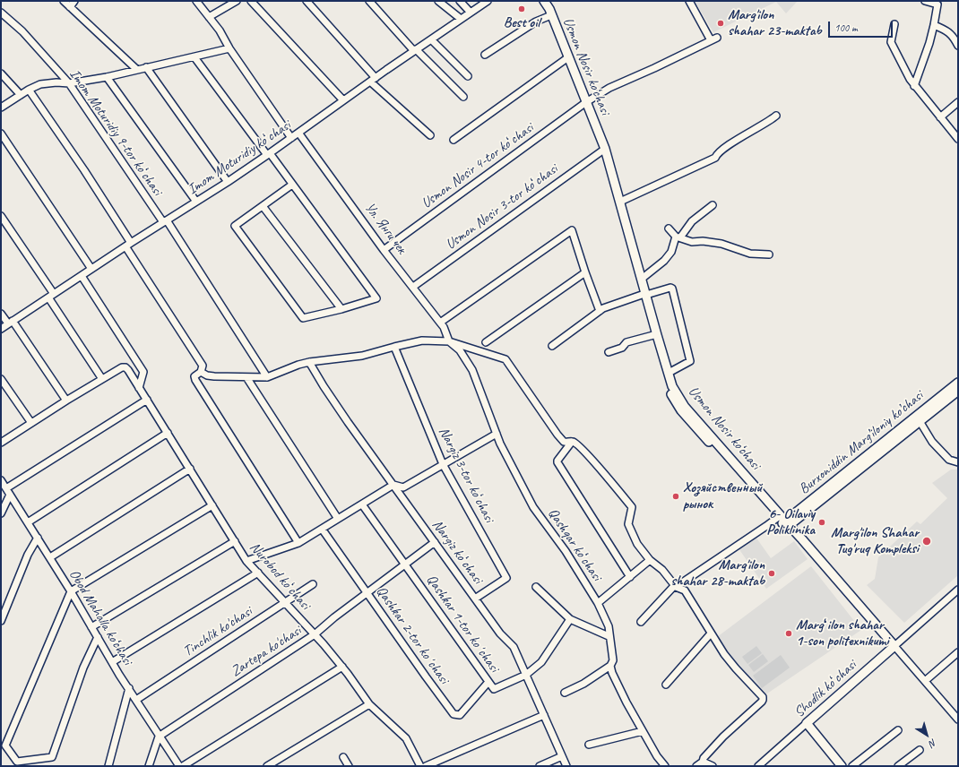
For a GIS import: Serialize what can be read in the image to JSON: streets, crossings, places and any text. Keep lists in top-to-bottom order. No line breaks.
{"streets":{"main road":["Usmon Nosir ko‘chasi","Burxoniddin Marg’iloniy ko’chasi","Shodlik koʻchasi"],"street":["Imom Moturidiy 9-tor koʻchasi","Imom Moturidiy koʻchasi","Usmon Nosir 4-tor koʻchasi","Usmon Nosir 3-tor koʻchasi","Ул. Янги чек","Nargiz 3-tor koʻchasi","Qashqar koʻchasi","Nargiz koʻchasi","Nurobod koʻchasi","Obod Mahalla ko‘chasi","Qashkar 1-tor koʼchasi","Tinchlik ko'chasi","Qashkar 2-tor koʼchasi","Zartepa ko'chasi"]},"crossings":[["Usmon Nosir ko‘chasi","Usmon Nosir 4-tor koʻchasi"],["Usmon Nosir ko‘chasi","Usmon Nosir 3-tor koʻchasi"],["Usmon Nosir ko‘chasi","Burxoniddin Marg’iloniy ko’chasi"],["Usmon Nosir ko‘chasi","Shodlik koʻchasi"],["Imom Moturidiy 9-tor koʻchasi","Imom Moturidiy koʻchasi"],["Imom Moturidiy koʻchasi","Ул. Янги чек"],["Usmon Nosir 4-tor koʻchasi","Ул. Янги чек"],["Usmon Nosir 3-tor koʻchasi","Ул. Янги чек"],["Ул. Янги чек","Qashqar koʻchasi"],["Nargiz 3-tor koʻchasi","Nargiz koʻchasi"],["Nargiz koʻchasi","Qashkar 1-tor koʼchasi"],["Nargiz koʻchasi","Zartepa ko'chasi"],["Nurobod koʻchasi","Tinchlik ko'chasi"],["Nurobod koʻchasi","Zartepa ko'chasi"],["Obod Mahalla ko‘chasi","Tinchlik ko'chasi"],["Obod Mahalla ko‘chasi","Zartepa ko'chasi"],["Qashkar 1-tor koʼchasi","Qashkar 2-tor koʼchasi"],["Qashkar 1-tor koʼchasi","Zartepa ko'chasi"],["Qashkar 2-tor koʼchasi","Zartepa ko'chasi"]],"places":["Best oil","Marg'ilon shahar 23-maktab","Хозяйственный рынок","6- Oilaviy Poliklinika","Marg'ilon Shahar Tug'ruq Kompleksi","Marg'ilon shahar 28-maktab","Margʻilon shahar 1-son politexnikumi"],"scale_bar":"100 m","north":"bottom right"}
